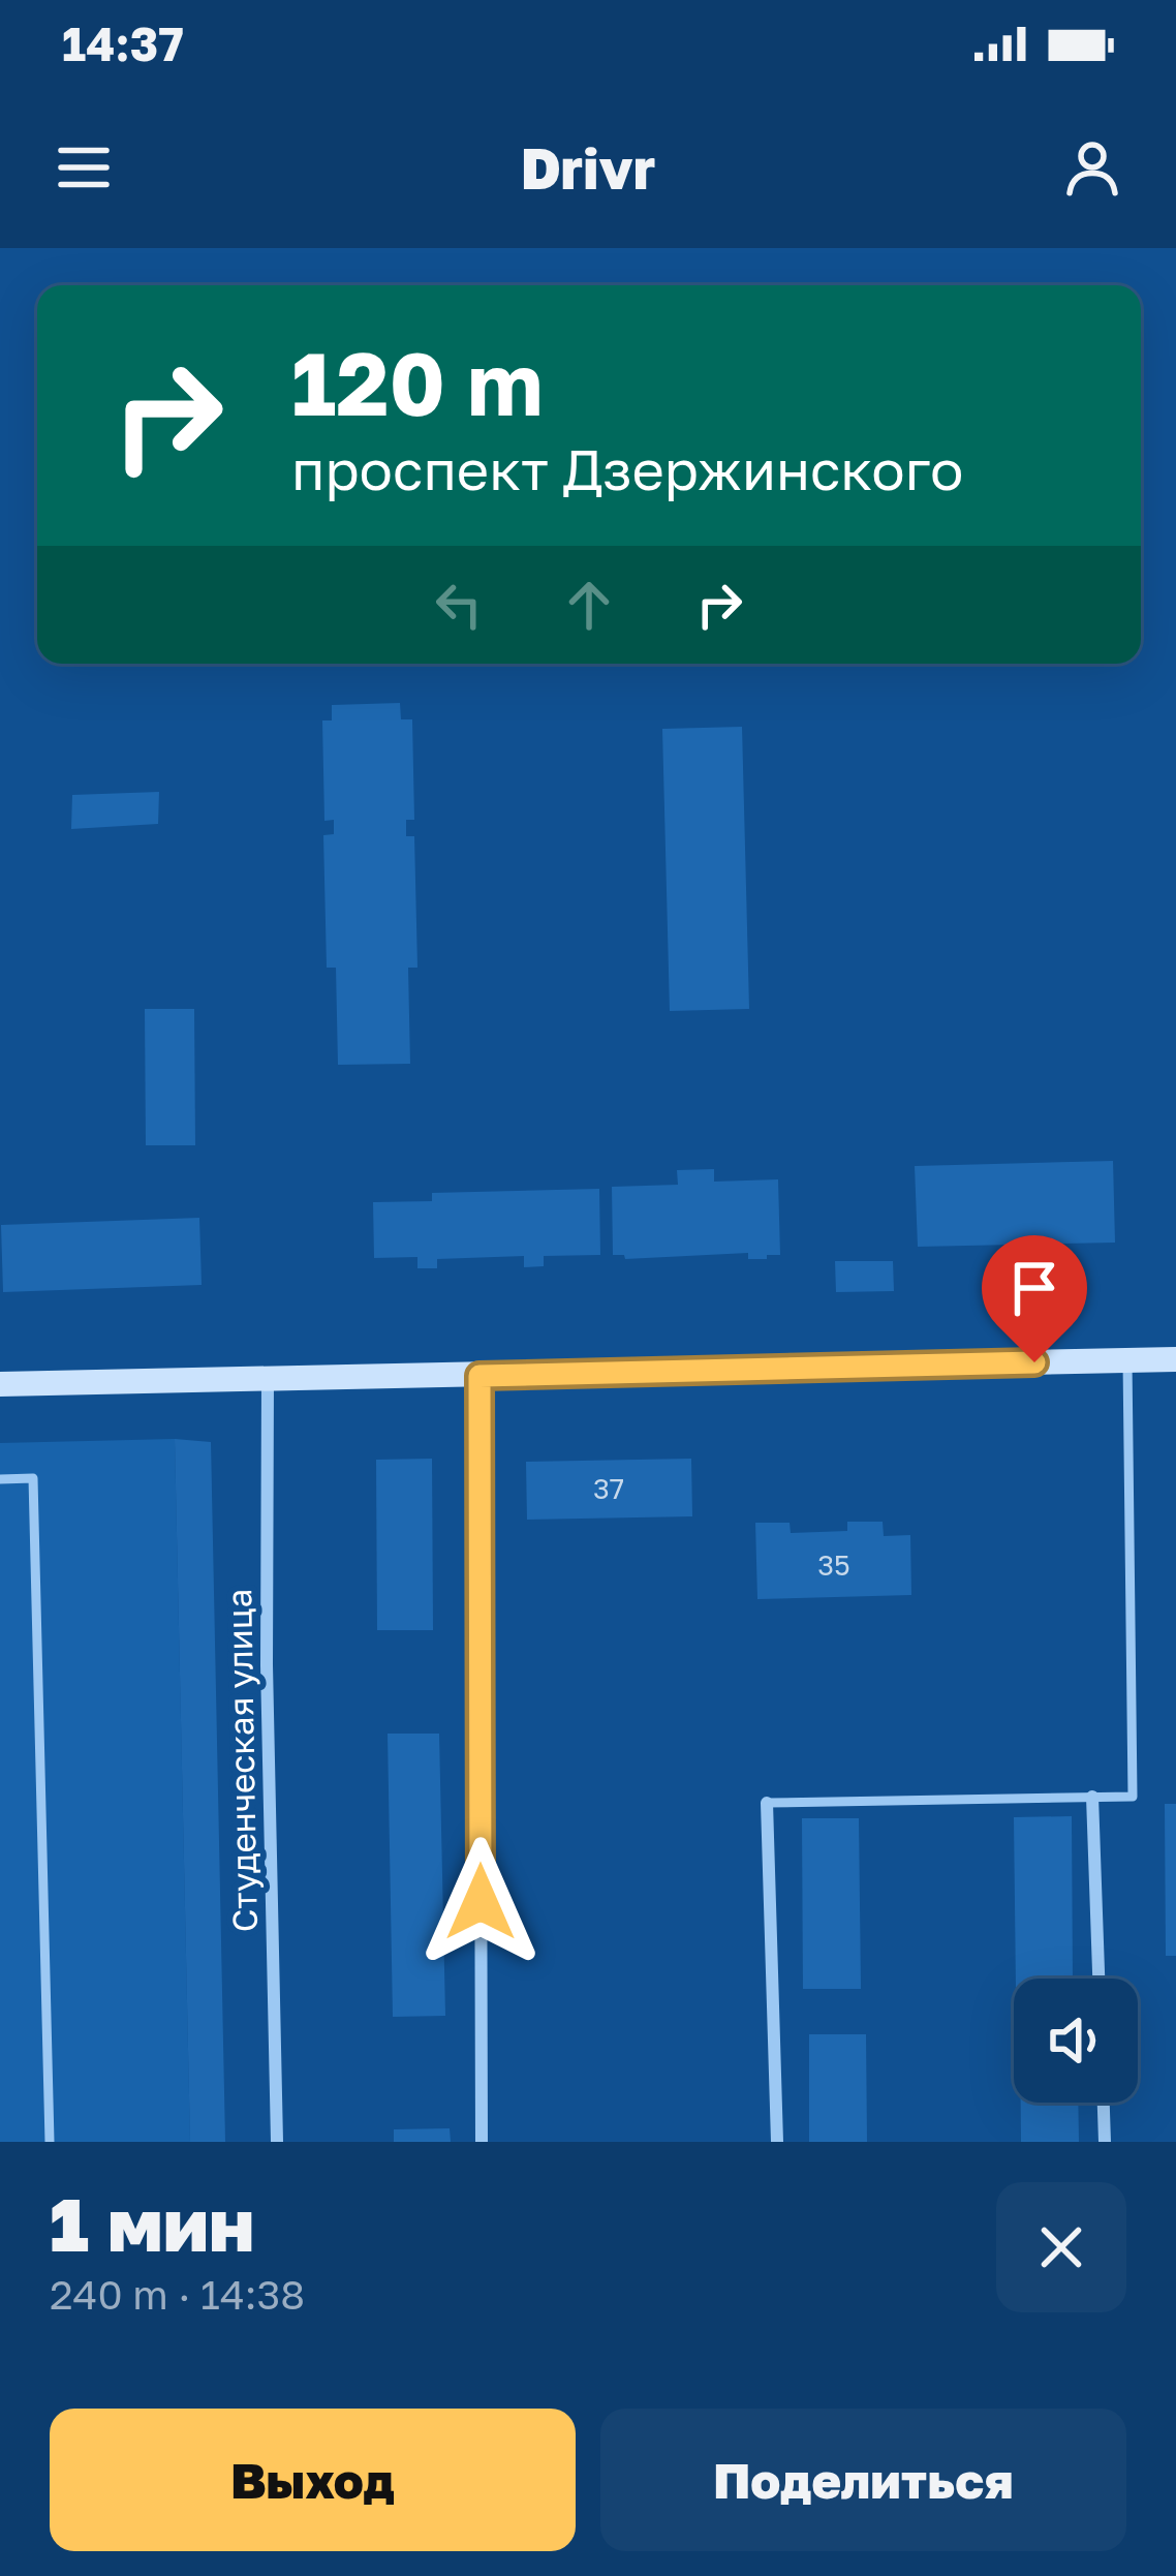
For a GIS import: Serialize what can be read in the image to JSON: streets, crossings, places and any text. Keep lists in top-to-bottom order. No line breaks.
{"streets":{"street":["Студенческая улица"]},"house_numbers":["37","35"],"page":{"status":"14:37","header":"Drivr","turn":["120 m","проспект Дзержинского"],"heading":["1 мин","240 m · 14:38"],"buttons":["Выход","Поделиться"]}}
